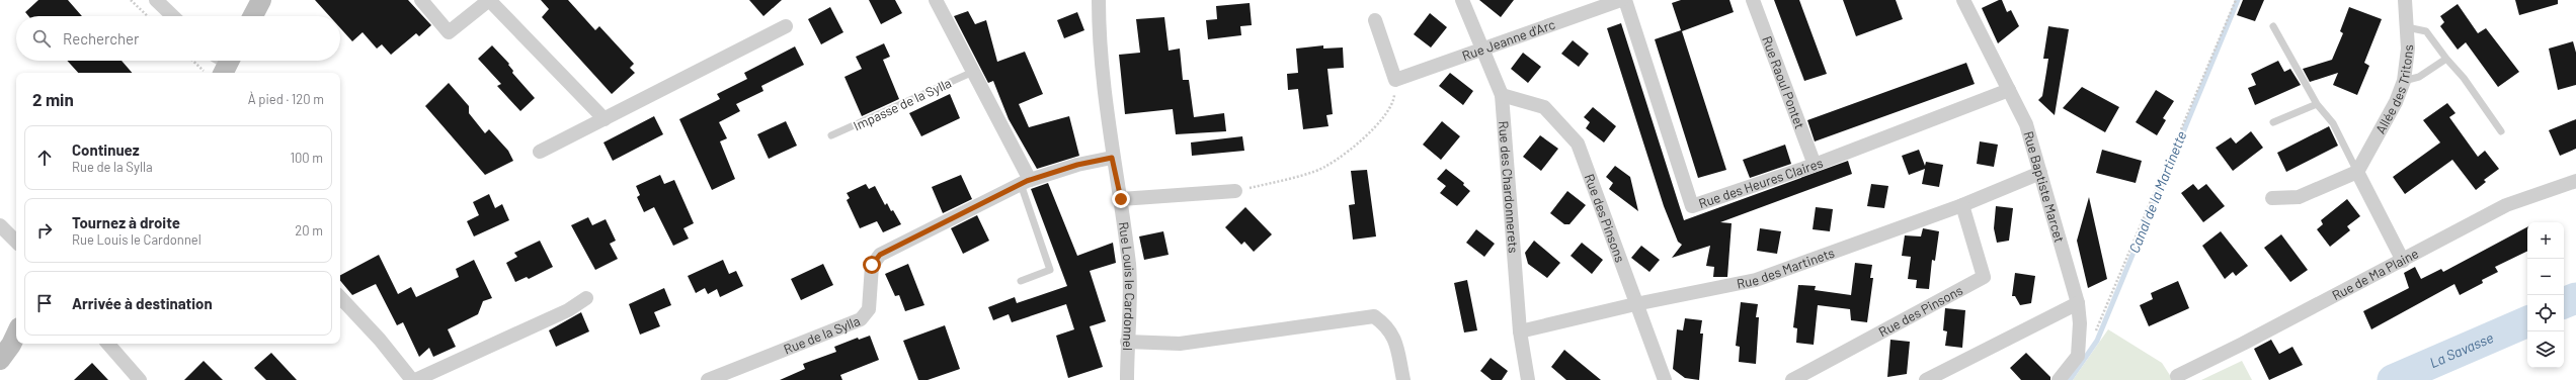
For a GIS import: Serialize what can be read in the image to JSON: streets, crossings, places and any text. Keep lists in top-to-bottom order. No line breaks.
{"streets":{"street":["Rue Jeanne d'Arc","Rue Raoul Pontet","Allée des Tritons","Rue des Heures Claires","Rue des Chardonnerets","Rue Baptiste Marcet","Rue des Pinsons","Rue des Martinets","Rue de Ma Plaine","Rue Louis le Cardonnel","Rue de la Sylla"],"lane":["Impasse de la Sylla"]},"crossings":[["Rue Jeanne d'Arc","Rue des Chardonnerets"],["Rue Raoul Pontet","Rue des Heures Claires"],["Rue des Heures Claires","Rue Baptiste Marcet"],["Rue des Chardonnerets","Rue des Pinsons"],["Rue des Chardonnerets","Rue des Martinets"],["Rue Baptiste Marcet","Rue des Martinets"],["Rue des Pinsons","Rue des Martinets"],["Rue Louis le Cardonnel","Rue de la Sylla"]],"water":["Canal de la Martinette","La Savasse"],"page":{"search":"Rechercher","heading":["2 min","À pied · 120 m"],"list":[["Continuez","Rue de la Sylla","100 m"],["Tournez à droite","Rue Louis le Cardonnel","20 m"],"Arrivée à destination"],"map_buttons":["+","−"]}}
